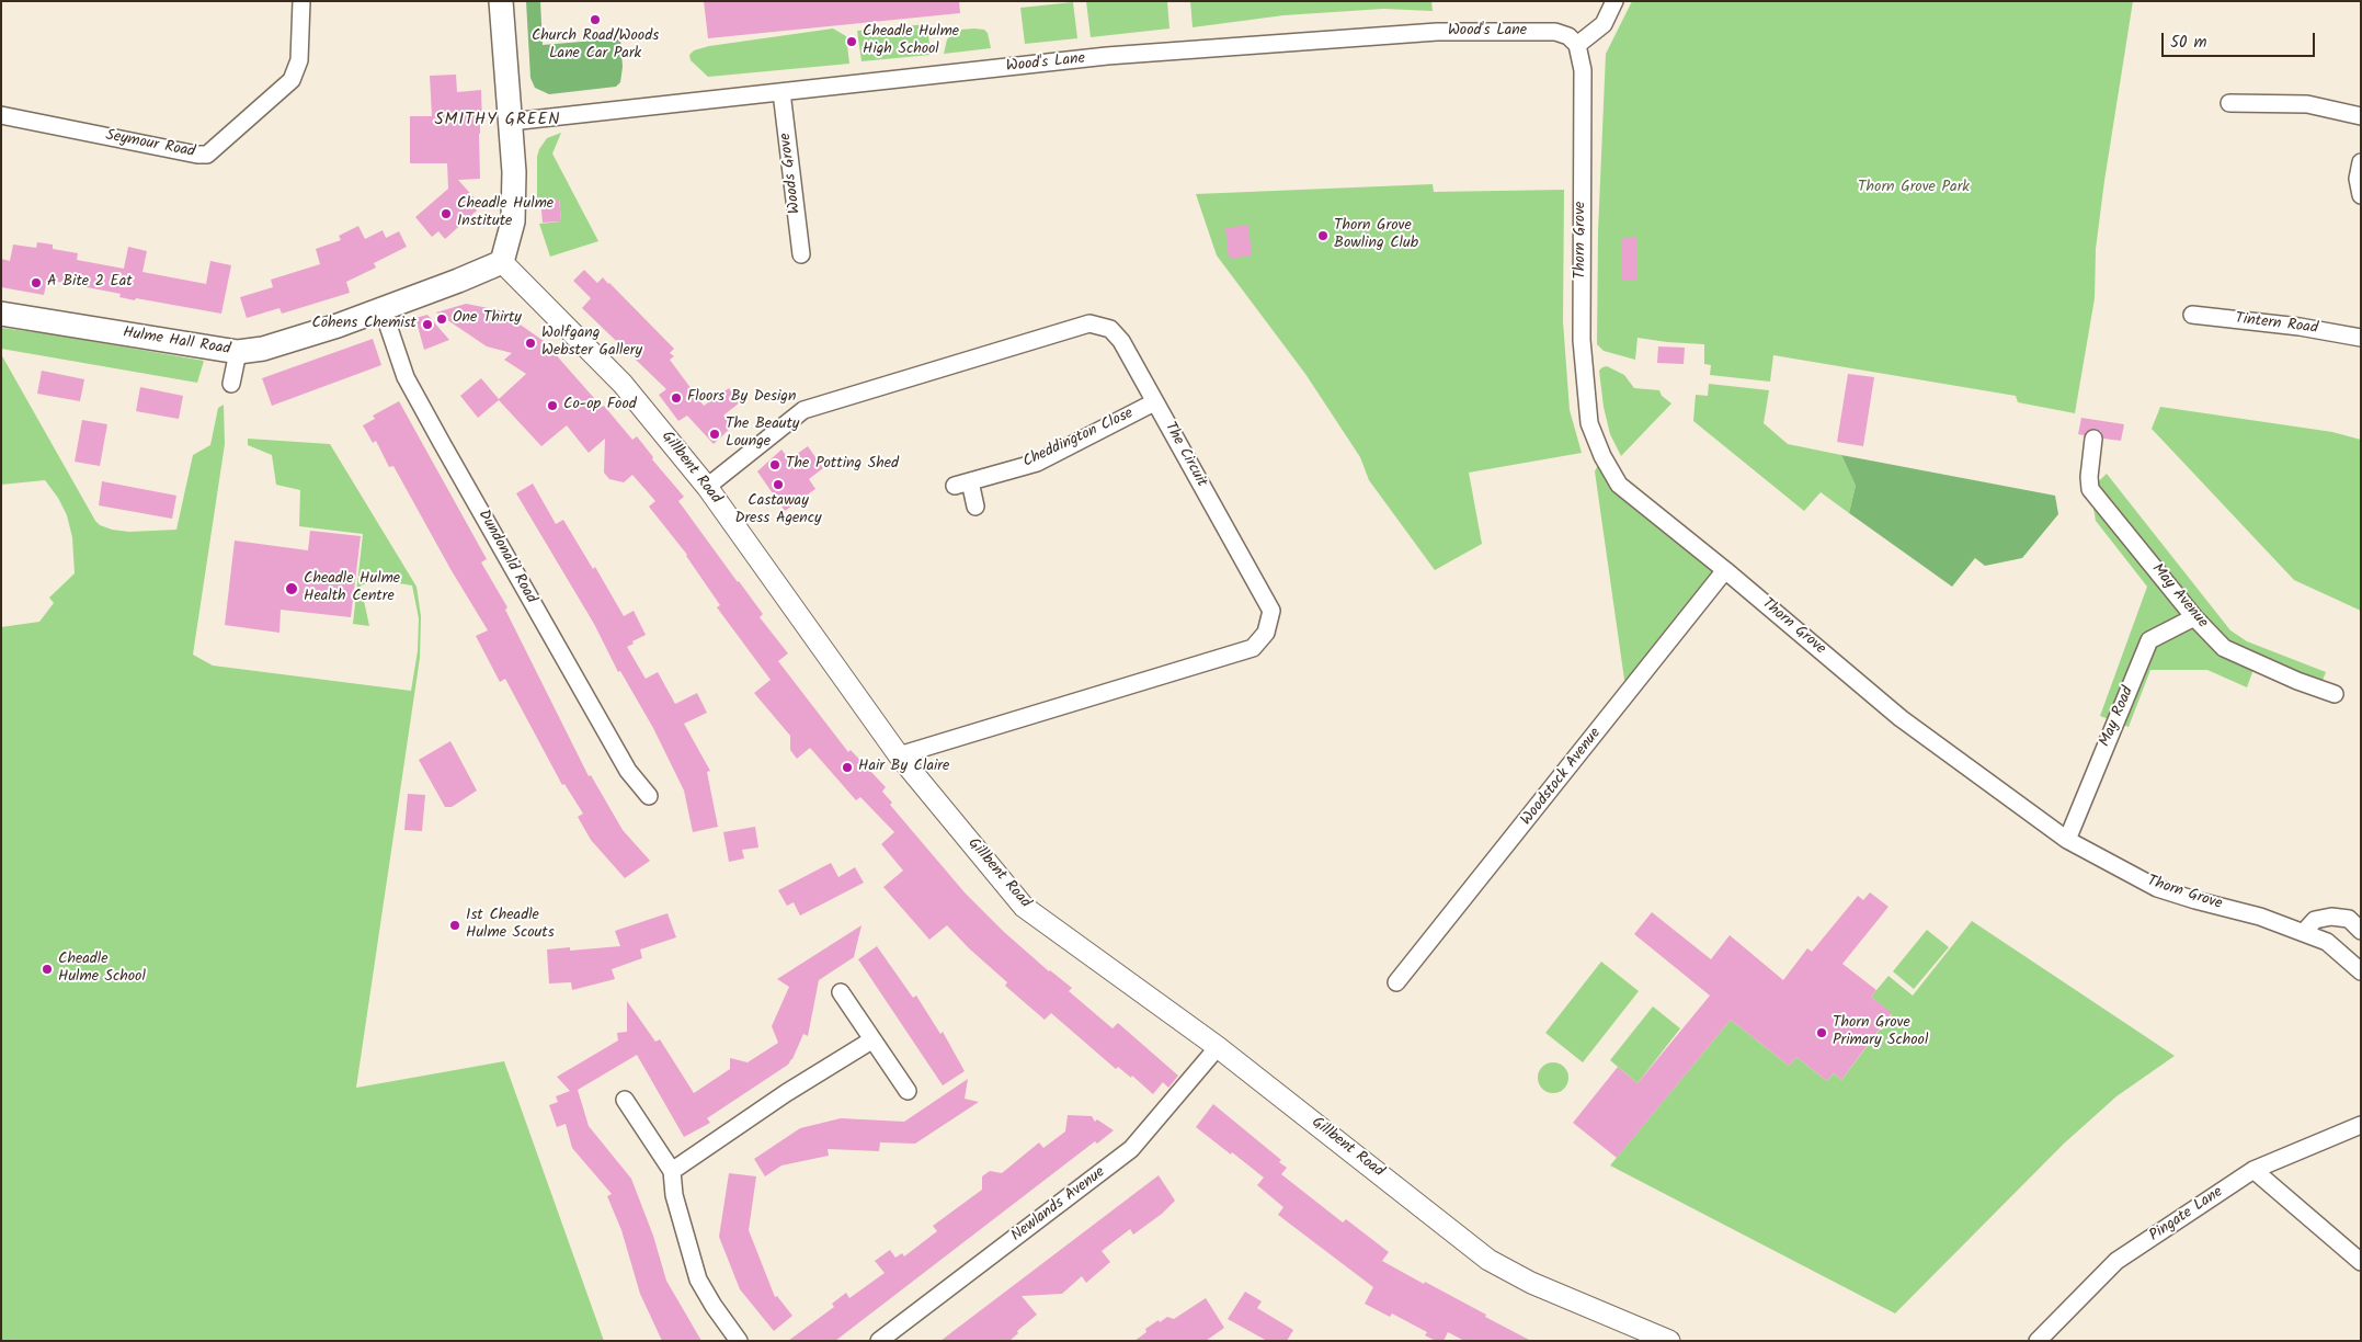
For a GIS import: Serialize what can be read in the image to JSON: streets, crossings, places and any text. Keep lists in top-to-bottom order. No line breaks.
{"streets":{"main road":["Hulme Hall Road"],"street":["Wood's Lane","Seymour Road","Woods Grove","Thorn Grove","Tintern Road","Cheddington Close","The Circuit","Gillbent Road","Dundonald Road","May Avenue","May Road","Woodstock Avenue","Newlands Avenue","Pingate Lane"]},"crossings":[["Wood's Lane","Woods Grove"],["Wood's Lane","Thorn Grove"],["Thorn Grove","May Road"],["Thorn Grove","Woodstock Avenue"],["Hulme Hall Road","Gillbent Road"],["Hulme Hall Road","Dundonald Road"],["Cheddington Close","The Circuit"],["The Circuit","Gillbent Road"],["Gillbent Road","Newlands Avenue"],["May Avenue","May Road"]],"districts":["SMITHY GREEN"],"parks":["Thorn Grove Park"],"places":["Church Road/Woods Lane Car Park","Cheadle Hulme High School","Cheadle Hulme Institute","Thorn Grove Bowling Club","A Bite 2 Eat","One Thirty","Cohens Chemist","Wolfgang Webster Gallery","Floors By Design","Co-op Food","The Beauty Lounge","The Potting Shed","Castaway Dress Agency","Cheadle Hulme Health Centre","Hair By Claire","1st Cheadle Hulme Scouts","Cheadle Hulme School","Thorn Grove Primary School"],"scale_bar":"50 m"}
